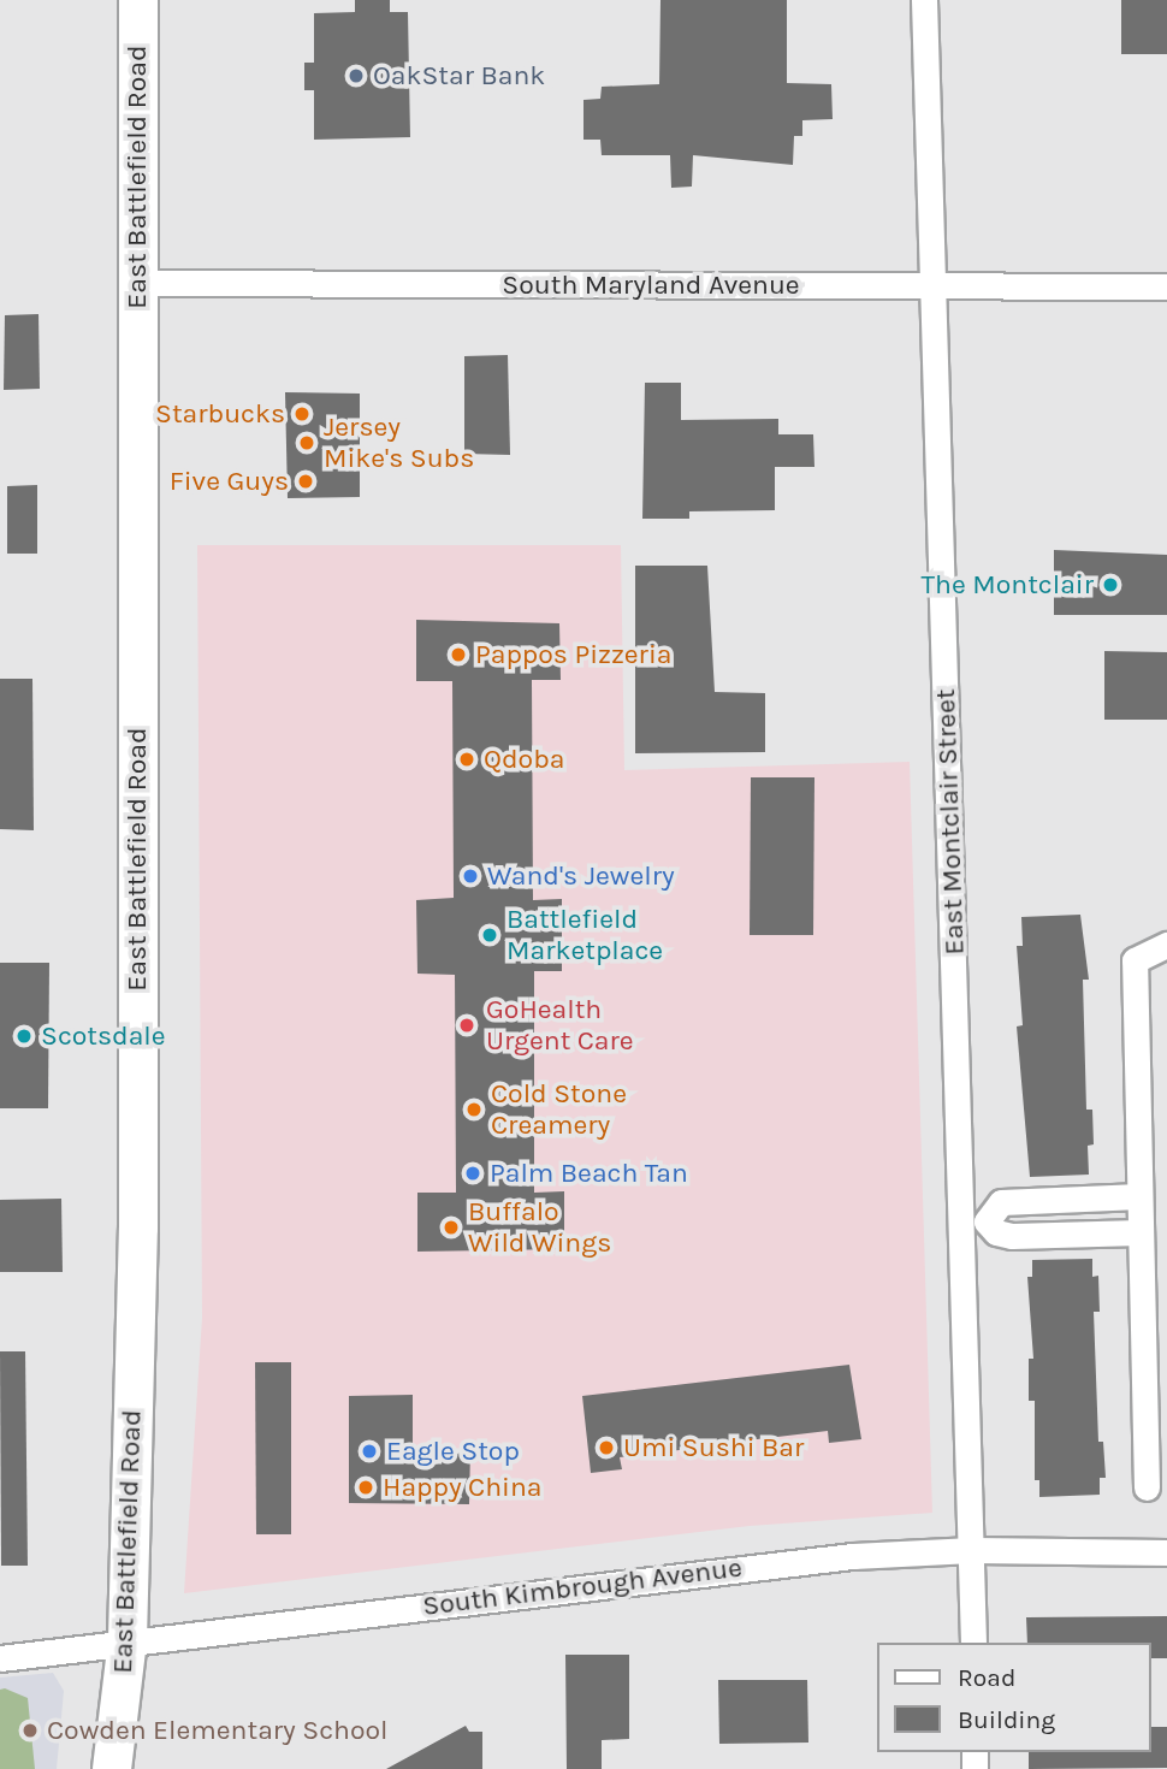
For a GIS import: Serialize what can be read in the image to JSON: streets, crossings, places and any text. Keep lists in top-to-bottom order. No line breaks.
{"streets":{"main road":["East Battlefield Road"],"street":["South Maryland Avenue","East Montclair Street","South Kimbrough Avenue"]},"crossings":[["East Battlefield Road","South Maryland Avenue"],["East Battlefield Road","South Kimbrough Avenue"],["South Maryland Avenue","East Montclair Street"],["East Montclair Street","South Kimbrough Avenue"]],"places":["OakStar Bank","Starbucks","Jersey Mike's Subs","Five Guys","The Montclair","Pappos Pizzeria","Qdoba","Wand's Jewelry","Battlefield Marketplace","GoHealth Urgent Care","Scotsdale","Cold Stone Creamery","Palm Beach Tan","Buffalo Wild Wings","Umi Sushi Bar","Eagle Stop","Happy China","Cowden Elementary School"],"legend":["Road","Building"]}
